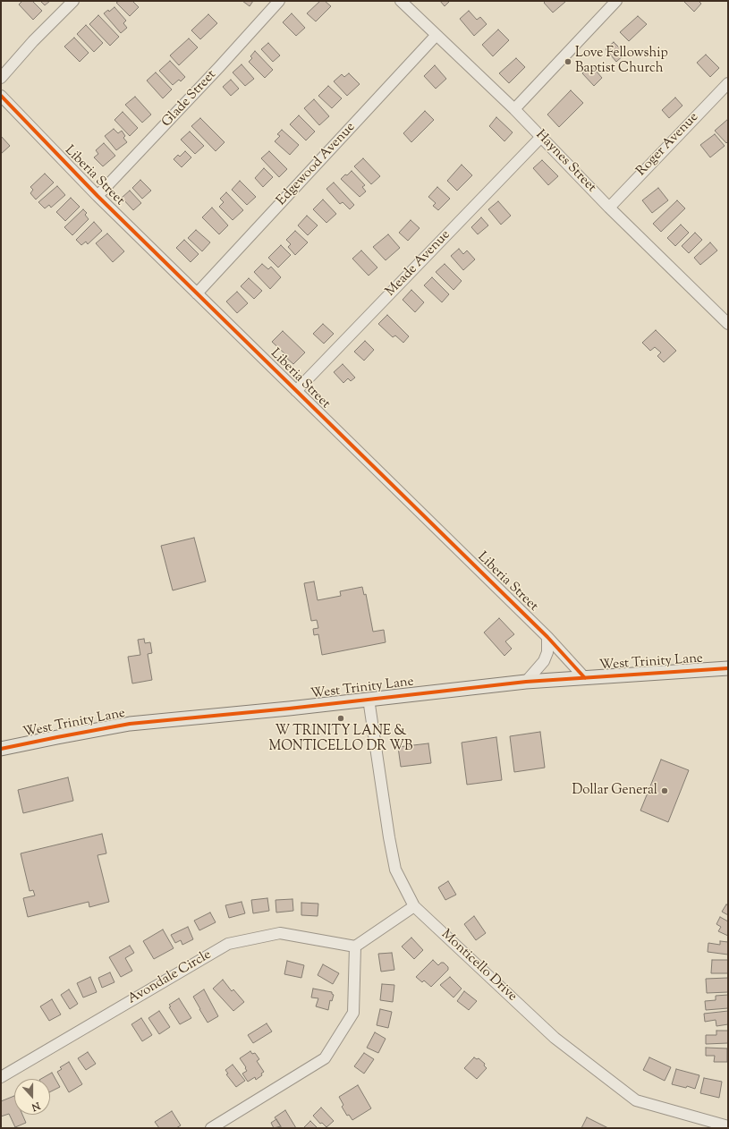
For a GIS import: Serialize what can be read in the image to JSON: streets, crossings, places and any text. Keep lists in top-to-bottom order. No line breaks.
{"streets":{"main road":["West Trinity Lane"],"street":["Glade Street","Roger Avenue","Haynes Street","Edgewood Avenue","Liberia Street","Meade Avenue","Monticello Drive","Avondale Circle"]},"crossings":[["Glade Street","Liberia Street"],["Roger Avenue","Haynes Street"],["Haynes Street","Edgewood Avenue"],["Haynes Street","Meade Avenue"],["Edgewood Avenue","Liberia Street"],["Liberia Street","Meade Avenue"],["Liberia Street","West Trinity Lane"],["West Trinity Lane","Monticello Drive"]],"places":["Love Fellowship Baptist Church","W TRINITY LANE & MONTICELLO DR WB","Dollar General"],"north":"bottom"}
